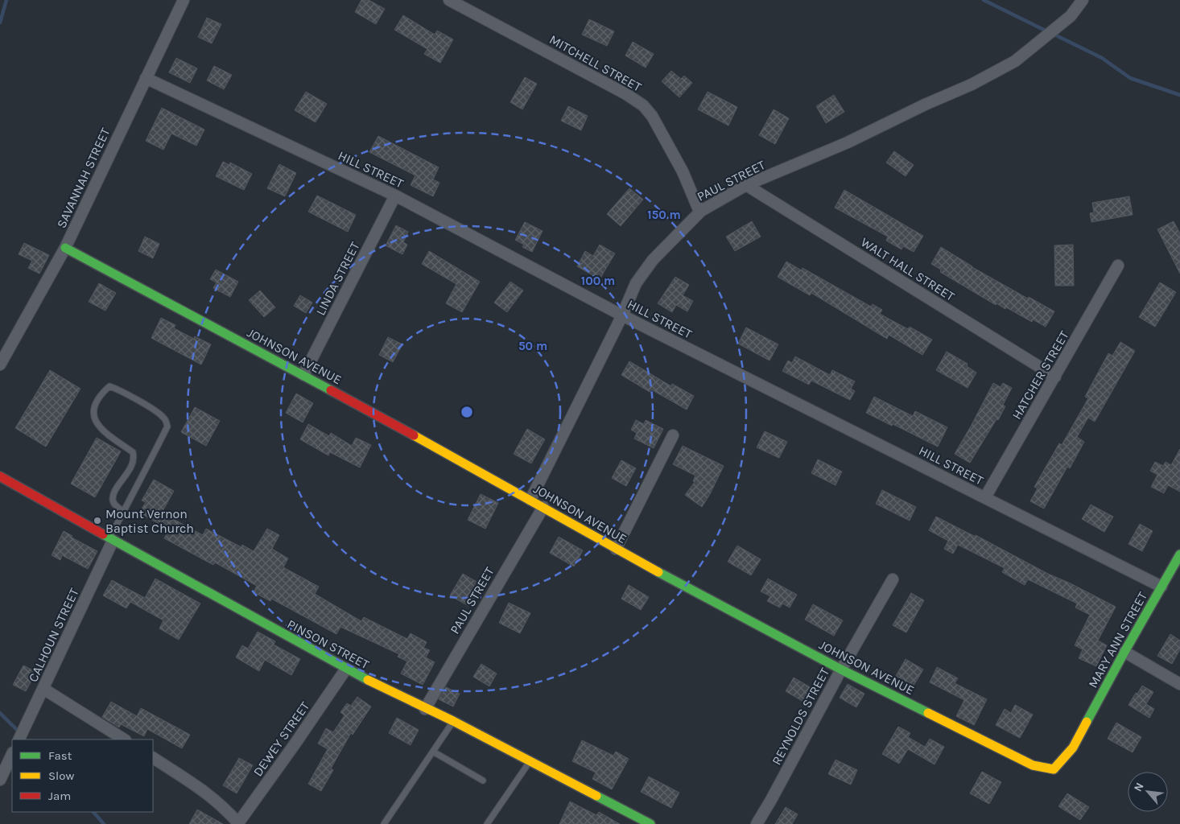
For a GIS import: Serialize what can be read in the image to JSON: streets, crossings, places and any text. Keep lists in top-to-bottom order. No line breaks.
{"streets":{"street":["MITCHELL STREET","HILL STREET","SAVANNAH STREET","PAUL STREET","WALT HALL STREET","LINDA STREET","JOHNSON AVENUE","HATCHER STREET","CALHOUN STREET","MARY ANN STREET","PINSON STREET","REYNOLDS STREET","DEWEY STREET"]},"crossings":[["MITCHELL STREET","PAUL STREET"],["HILL STREET","SAVANNAH STREET"],["HILL STREET","PAUL STREET"],["HILL STREET","LINDA STREET"],["HILL STREET","HATCHER STREET"],["HILL STREET","MARY ANN STREET"],["SAVANNAH STREET","JOHNSON AVENUE"],["PAUL STREET","WALT HALL STREET"],["PAUL STREET","JOHNSON AVENUE"],["PAUL STREET","PINSON STREET"],["WALT HALL STREET","HATCHER STREET"],["LINDA STREET","JOHNSON AVENUE"],["JOHNSON AVENUE","MARY ANN STREET"],["JOHNSON AVENUE","REYNOLDS STREET"],["CALHOUN STREET","PINSON STREET"],["PINSON STREET","DEWEY STREET"]],"places":["Mount Vernon Baptist Church"],"legend":["Fast","Slow","Jam"],"north":"top left","rings":["150 m","100 m","50 m"]}
